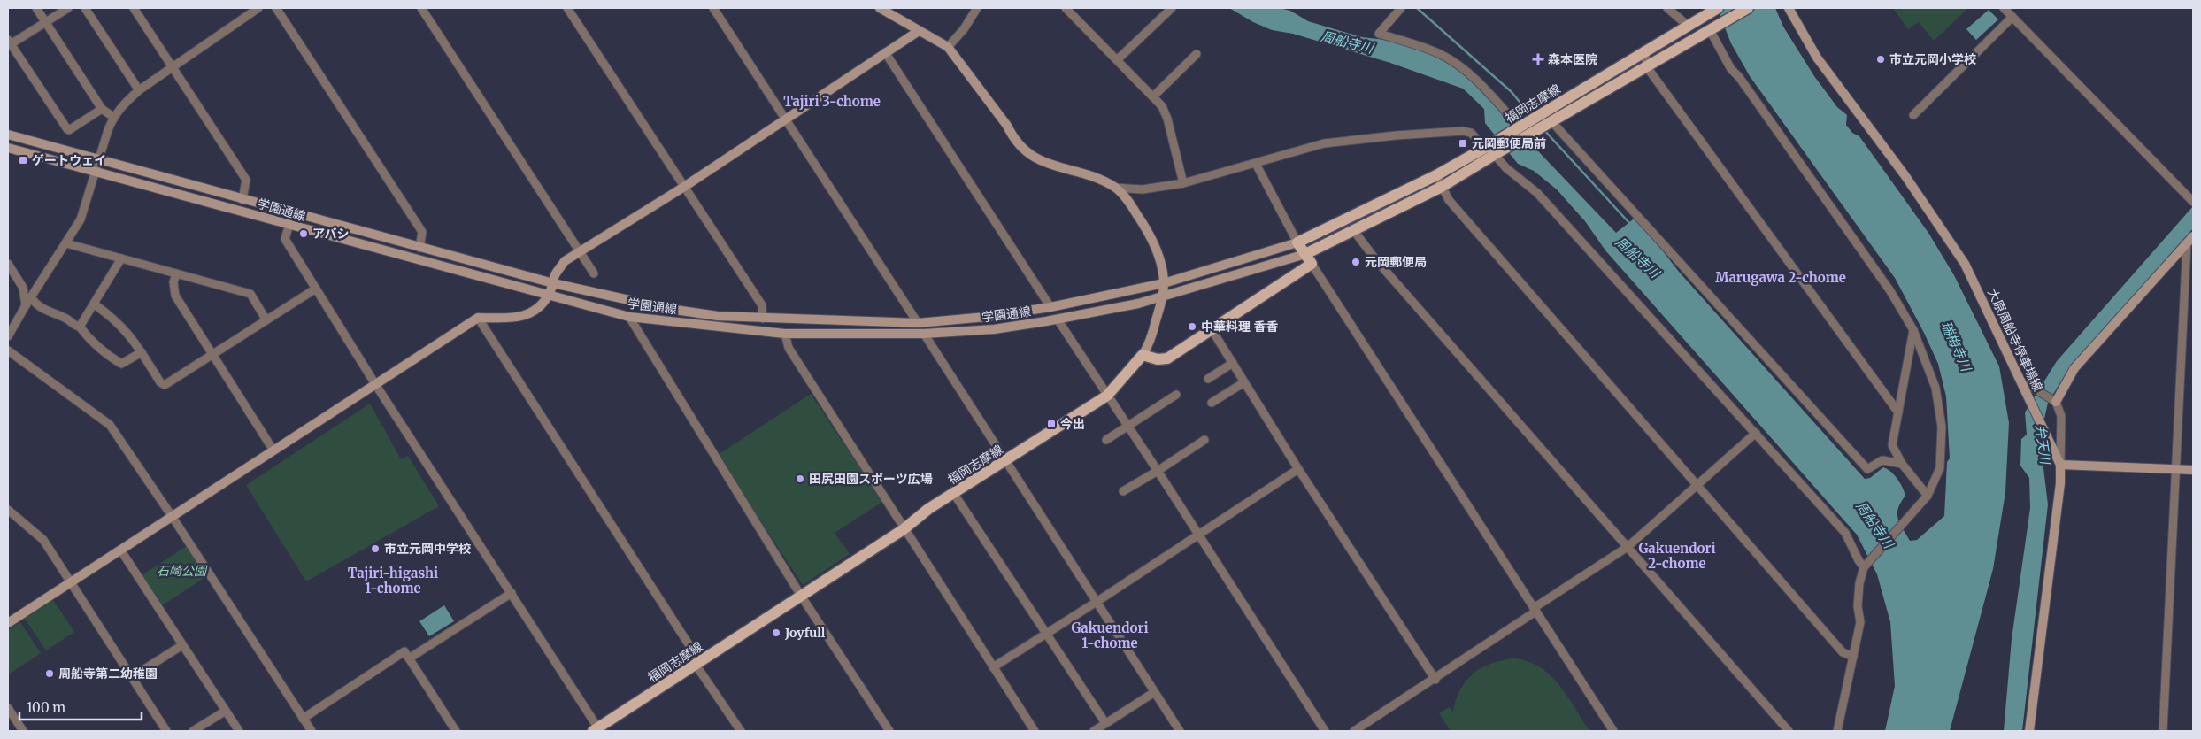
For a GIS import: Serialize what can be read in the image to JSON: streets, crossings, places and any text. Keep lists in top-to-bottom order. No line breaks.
{"streets":{"main road":["福岡志摩線"],"street":["学園通線","大原周船寺停車場線"]},"crossings":[["福岡志摩線","学園通線"]],"districts":["Tajiri 3-chome","Marugawa 2-chome","Gakuendori 2-chome","Tajiri-higashi 1-chome","Gakuendori 1-chome"],"water":["周船寺川","瑞梅寺川","弁天川"],"parks":["石崎公園"],"places":{"health":["森本医院"],"other":["市立元岡小学校","アバシ","元岡郵便局","中華料理 香香","田尻田園スポーツ広場","市立元岡中学校","Joyfull","周船寺第二幼稚園"],"transit":["元岡郵便局前","ゲートウェイ","今出"]},"scale_bar":"100 m"}
